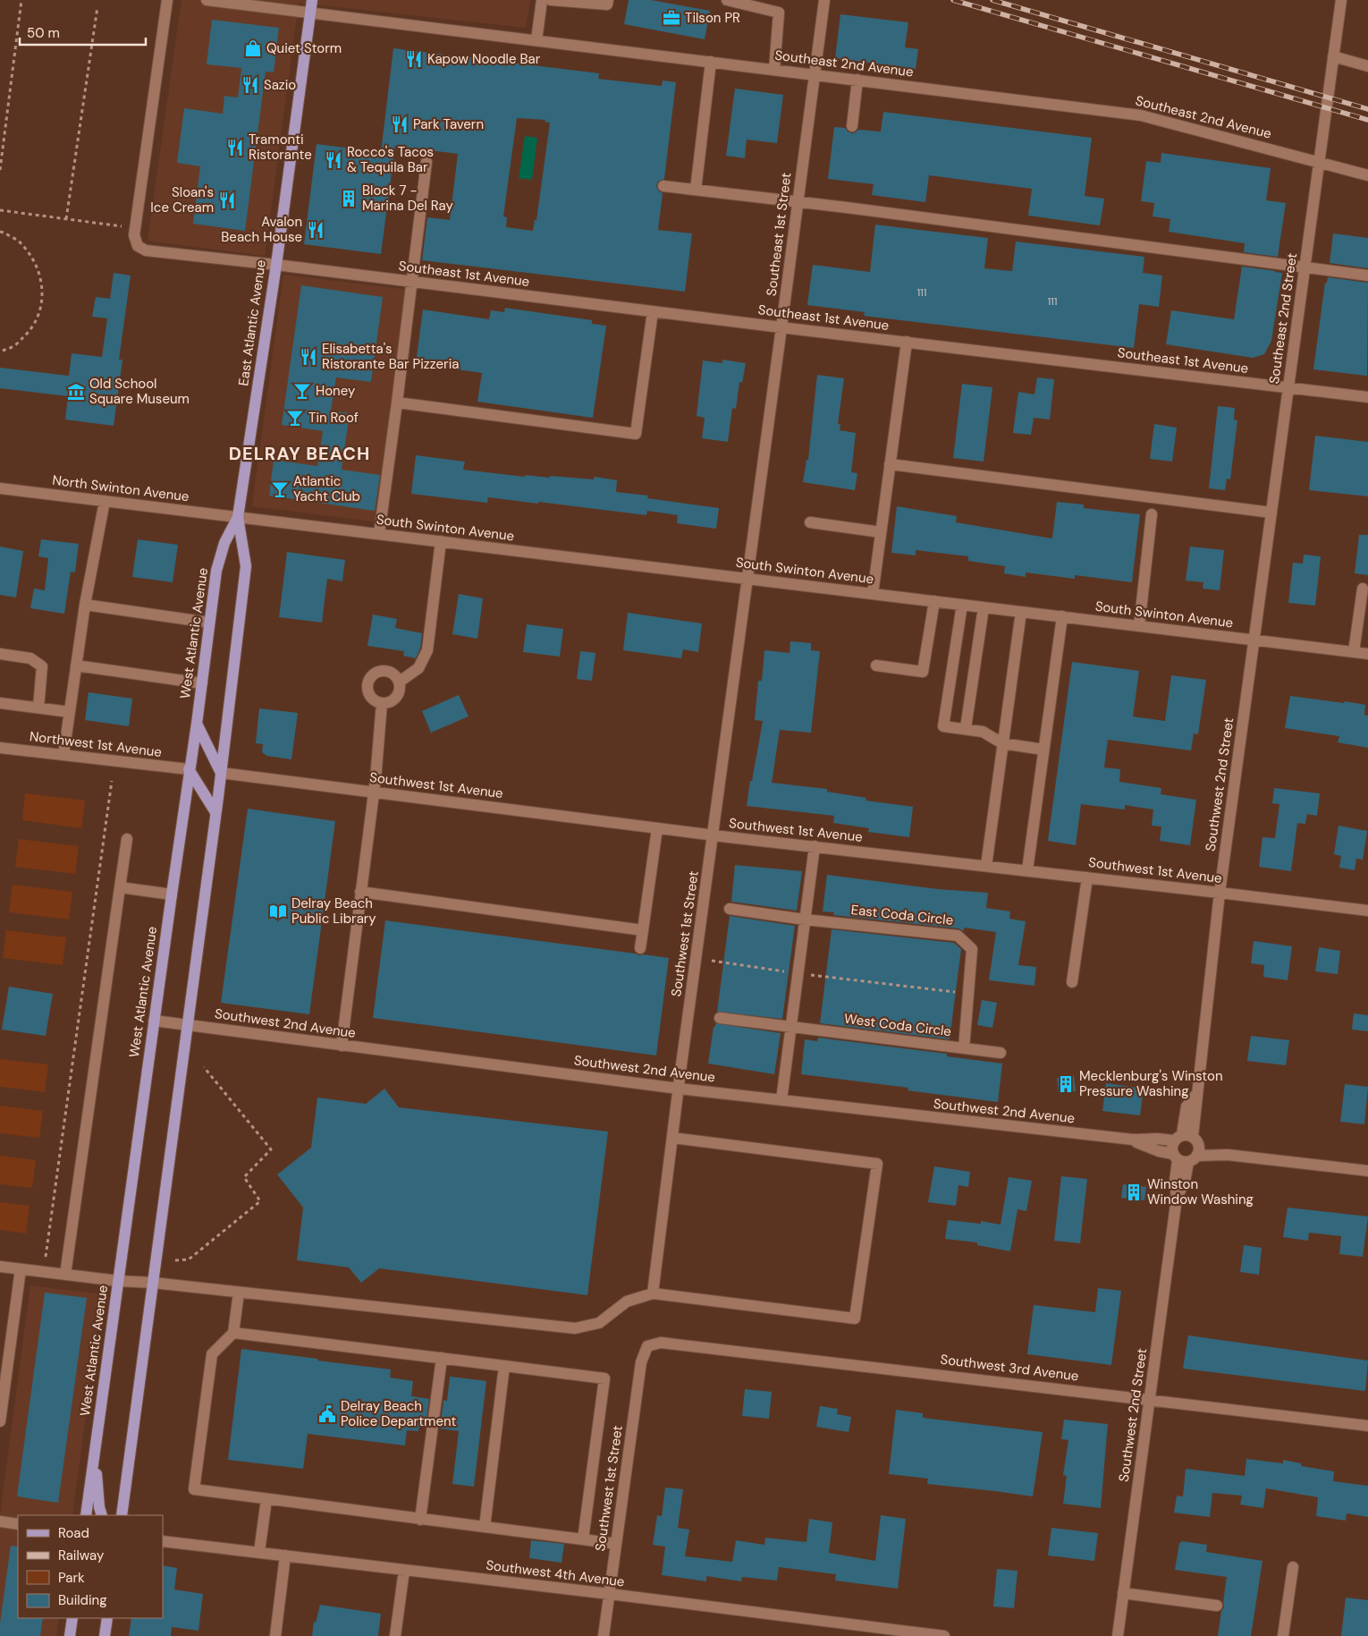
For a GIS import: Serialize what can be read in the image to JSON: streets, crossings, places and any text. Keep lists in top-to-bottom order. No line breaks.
{"streets":{"main road":["East Atlantic Avenue","West Atlantic Avenue"],"street":["Southeast 2nd Avenue","Southeast 1st Street","Southeast 1st Avenue","Southeast 2nd Street","North Swinton Avenue","South Swinton Avenue","Northwest 1st Avenue","Southwest 2nd Street","Southwest 1st Avenue","East Coda Circle","Southwest 1st Street","Southwest 2nd Avenue","West Coda Circle","Southwest 3rd Avenue","Southwest 4th Avenue"]},"crossings":[["Southeast 2nd Avenue","Southeast 1st Street"],["Southeast 2nd Avenue","Southeast 2nd Street"],["Southeast 2nd Avenue","East Atlantic Avenue"],["Southeast 1st Street","Southeast 1st Avenue"],["Southeast 1st Street","South Swinton Avenue"],["Southeast 1st Street","Southwest 1st Street"],["Southeast 1st Avenue","Southeast 2nd Street"],["Southeast 1st Avenue","East Atlantic Avenue"],["Southeast 2nd Street","South Swinton Avenue"],["Southeast 2nd Street","Southwest 2nd Street"],["East Atlantic Avenue","North Swinton Avenue"],["East Atlantic Avenue","South Swinton Avenue"],["East Atlantic Avenue","West Atlantic Avenue"],["North Swinton Avenue","South Swinton Avenue"],["North Swinton Avenue","West Atlantic Avenue"],["South Swinton Avenue","West Atlantic Avenue"],["South Swinton Avenue","Southwest 2nd Street"],["South Swinton Avenue","Southwest 1st Street"],["West Atlantic Avenue","Northwest 1st Avenue"],["West Atlantic Avenue","Southwest 2nd Avenue"],["Southwest 2nd Street","Southwest 1st Avenue"],["Southwest 2nd Street","Southwest 2nd Avenue"],["Southwest 2nd Street","Southwest 3rd Avenue"],["Southwest 1st Avenue","Southwest 1st Street"],["East Coda Circle","West Coda Circle"],["Southwest 1st Street","Southwest 2nd Avenue"],["Southwest 1st Street","Southwest 3rd Avenue"],["Southwest 1st Street","Southwest 4th Avenue"]],"districts":["DELRAY BEACH"],"places":{"office":["Tilson PR"],"shop":["Quiet Storm"],"restaurant":["Kapow Noodle Bar","Sazio","Park Tavern","Tramonti Ristorante","Rocco's Tacos & Tequila Bar","Sloan's Ice Cream","Avalon Beach House","Elisabetta's Ristorante Bar Pizzeria"],"building":["Block 7 - Marina Del Ray","Mecklenburg's Winston Pressure Washing","Winston Window Washing"],"bar":["Honey","Tin Roof","Atlantic Yacht Club"],"museum":["Old School Square Museum"],"library":["Delray Beach Public Library"],"public building":["Delray Beach Police Department"]},"house_numbers":["111","111"],"legend":["Road","Railway","Park","Building"],"scale_bar":"50 m"}
